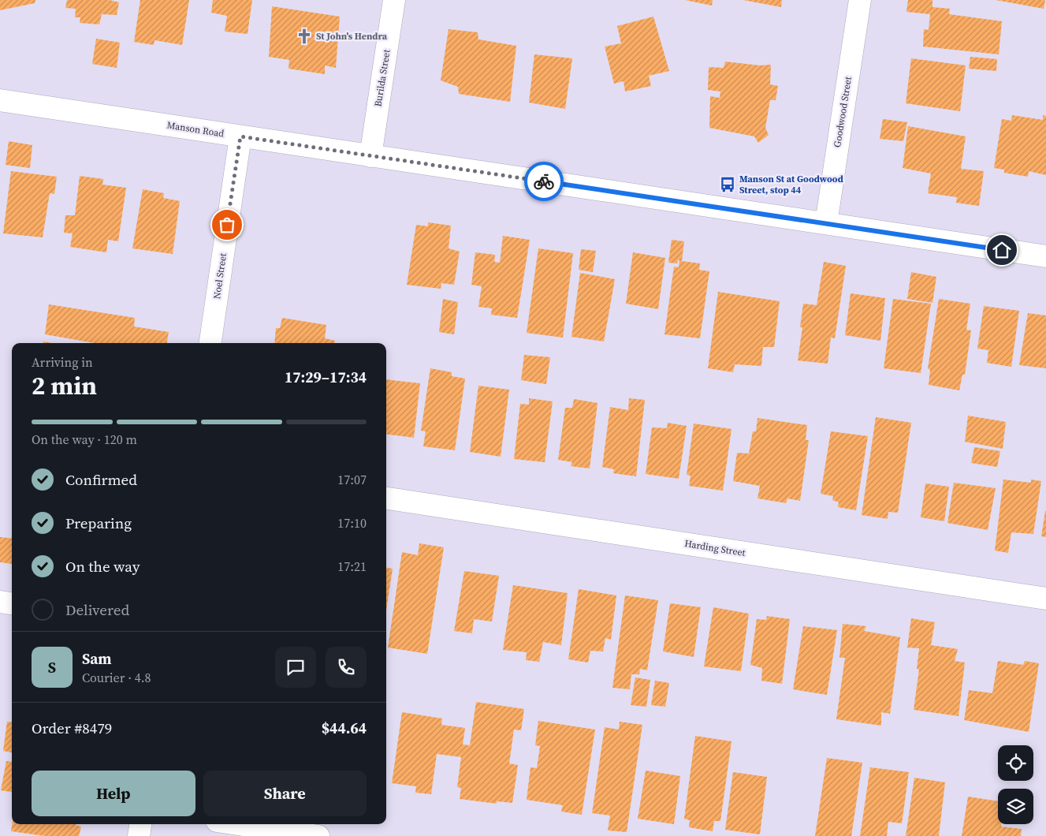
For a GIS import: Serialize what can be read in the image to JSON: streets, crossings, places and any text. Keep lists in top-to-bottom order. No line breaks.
{"streets":{"street":["Burilda Street","Goodwood Street","Manson Road","Noel Street","Harding Street"]},"crossings":[["Burilda Street","Manson Road"],["Goodwood Street","Manson Road"],["Manson Road","Noel Street"]],"places":{"church":["St John's Hendra"],"bus stop":["Manson St at Goodwood Street, stop 44"]},"page":{"heading":["2 min","Arriving in","17:29–17:34"],"panel":["Sam","Courier · 4.8","Order #8479","$44.64"],"bar":"On the way · 120 m","list":[["Confirmed","17:07"],["Preparing","17:10"],["On the way","17:21"],"Delivered"],"round":"S","buttons":["Help","Share"]}}
